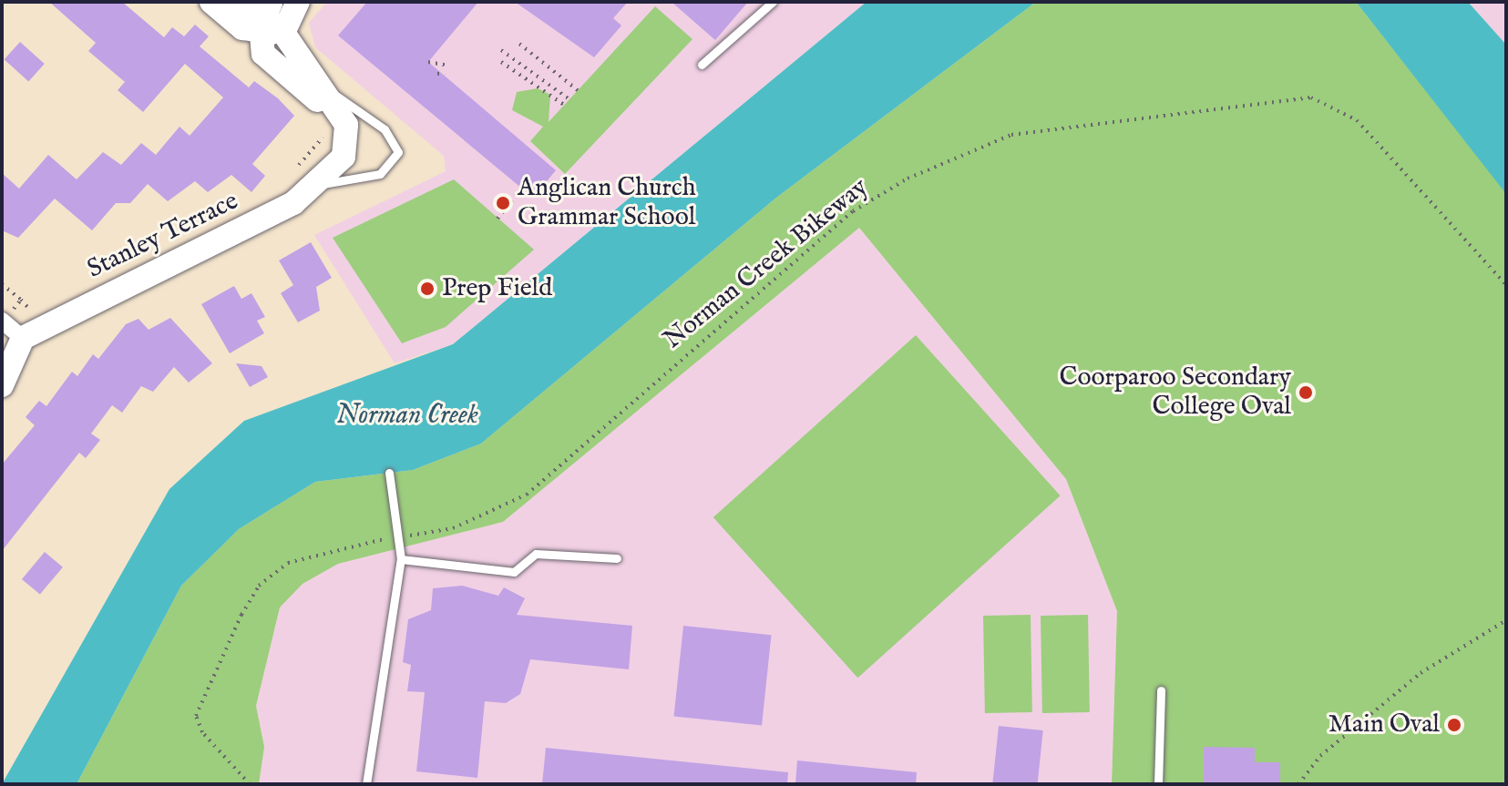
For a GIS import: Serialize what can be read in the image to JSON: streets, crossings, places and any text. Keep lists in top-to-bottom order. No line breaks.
{"streets":{"street":["Stanley Terrace"],"path":["Norman Creek Bikeway"]},"water":["Norman Creek"],"places":["Anglican Church Grammar School","Prep Field","Coorparoo Secondary College Oval","Main Oval"]}
